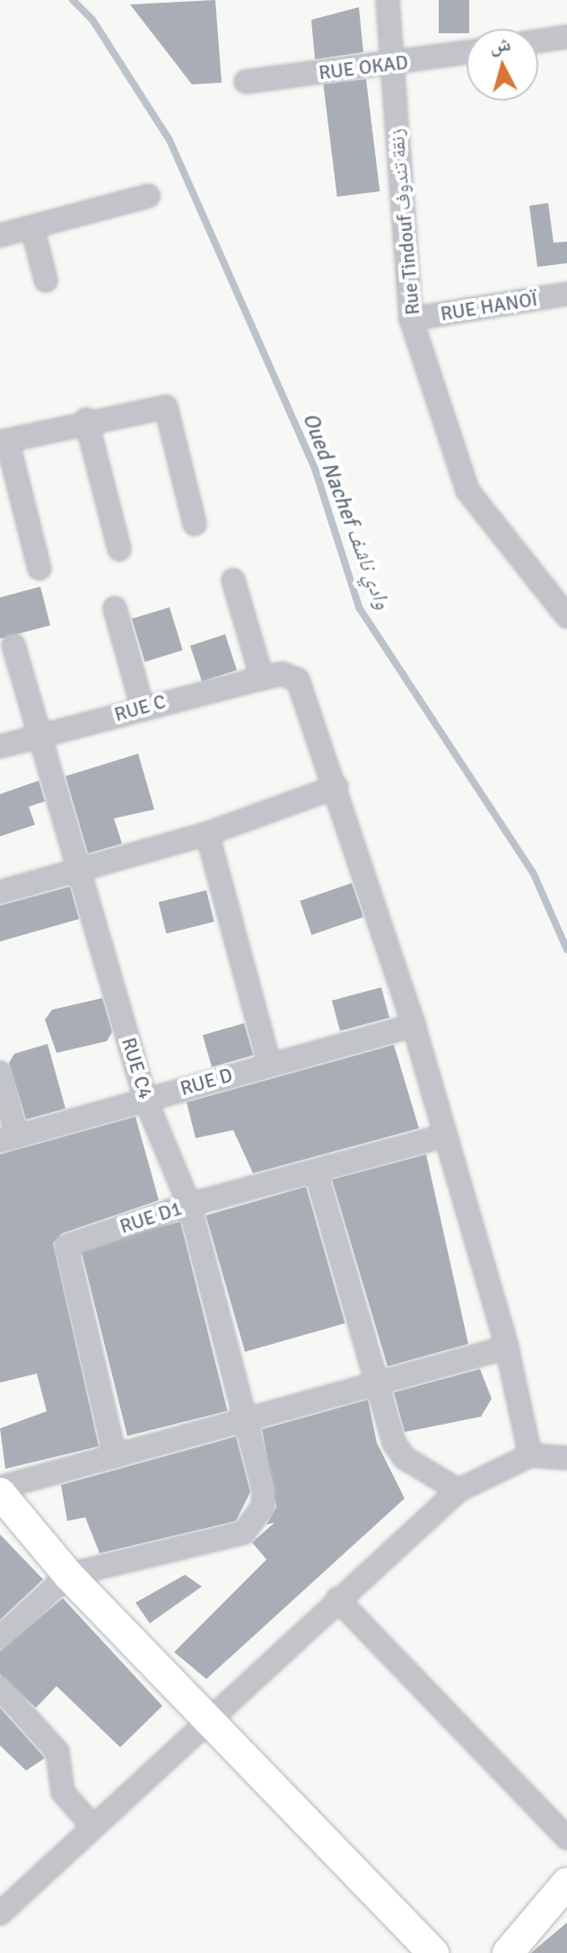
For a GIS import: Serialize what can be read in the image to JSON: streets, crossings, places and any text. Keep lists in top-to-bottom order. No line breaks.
{"streets":{"street":["RUE OKAD","Rue Tindouf زنقة تندوف","RUE HANOÏ","RUE C","RUE C4","RUE D","RUE D1"]},"crossings":[["RUE OKAD","Rue Tindouf زنقة تندوف"],["Rue Tindouf زنقة تندوف","RUE HANOÏ"],["RUE C","RUE C4"],["RUE C4","RUE D"],["RUE C4","RUE D1"]],"water":["Oued Nachef وادي ناشف"],"north":"top"}
